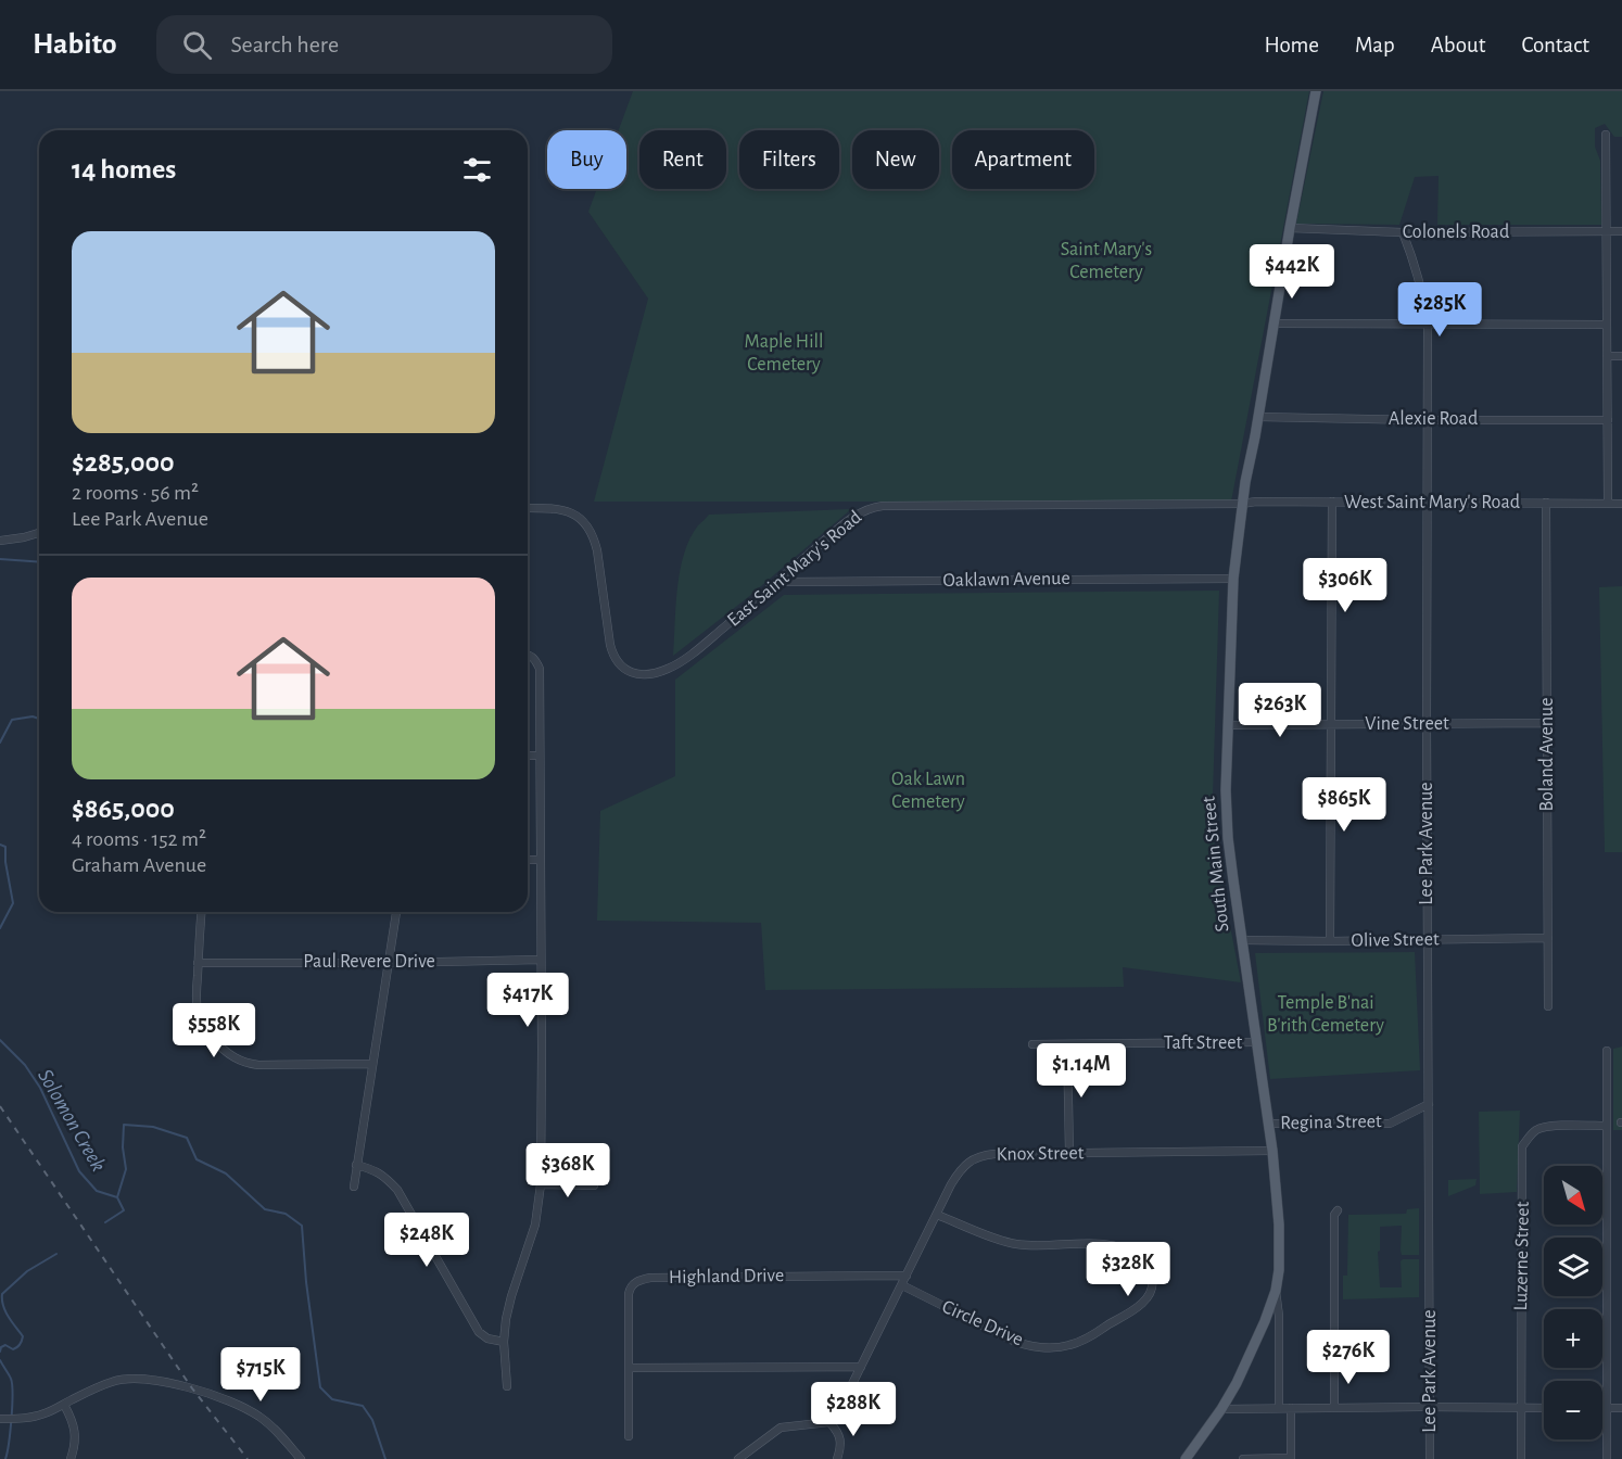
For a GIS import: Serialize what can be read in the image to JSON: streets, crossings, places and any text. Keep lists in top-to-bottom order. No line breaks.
{"streets":{"main road":["South Main Street"],"street":["Colonels Road","Alexie Road","West Saint Mary's Road","East Saint Mary's Road","Oaklawn Avenue","Vine Street","Boland Avenue","Lee Park Avenue","Olive Street","Paul Revere Drive","Taft Street","Regina Street","Knox Street","Luzerne Street","Highland Drive","Circle Drive"]},"crossings":[["Colonels Road","Lee Park Avenue"],["Colonels Road","South Main Street"],["Alexie Road","Lee Park Avenue"],["Alexie Road","South Main Street"],["West Saint Mary's Road","East Saint Mary's Road"],["West Saint Mary's Road","Boland Avenue"],["West Saint Mary's Road","Lee Park Avenue"],["West Saint Mary's Road","South Main Street"],["East Saint Mary's Road","Oaklawn Avenue"],["East Saint Mary's Road","South Main Street"],["Oaklawn Avenue","South Main Street"],["Vine Street","Boland Avenue"],["Vine Street","Lee Park Avenue"],["Vine Street","South Main Street"],["Boland Avenue","Olive Street"],["Lee Park Avenue","Olive Street"],["Lee Park Avenue","Regina Street"],["South Main Street","Olive Street"],["South Main Street","Taft Street"],["South Main Street","Regina Street"],["South Main Street","Knox Street"],["Knox Street","Highland Drive"],["Knox Street","Circle Drive"]],"water":["Solomon Creek"],"parks":["Saint Mary's Cemetery","Maple Hill Cemetery","Oak Lawn Cemetery","Temple B'nai B'rith Cemetery"],"north":"bottom right","page":{"header":"Habito","search":"Search here","nav":["Home","Map","About","Contact"],"chip":["Buy","Rent","Filters","New","Apartment"],"heading":"14 homes","list":[{"name":"$285,000","note":"2 rooms · 56 m² · Lee Park Avenue"},{"name":"$865,000","note":"4 rooms · 152 m² · Graham Avenue"}],"price":["$442K","$285K","$306K","$263K","$865K","$417K","$558K","$1.14M","$368K","$248K","$328K","$276K","$715K","$288K"],"map_buttons":["+","−"]}}
